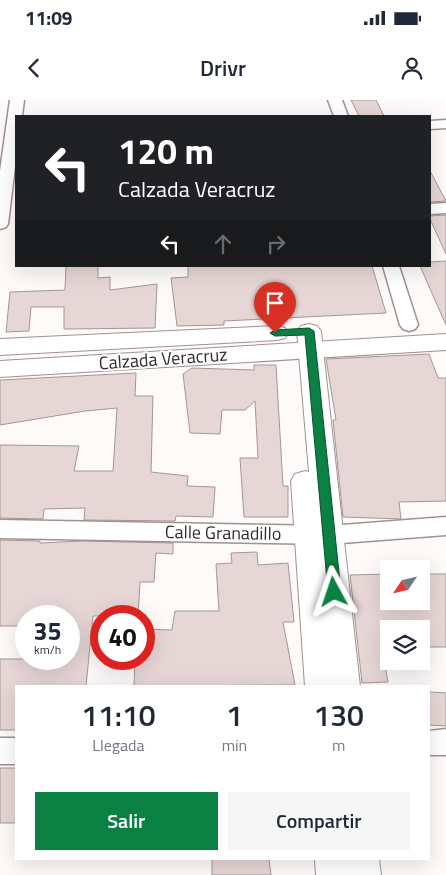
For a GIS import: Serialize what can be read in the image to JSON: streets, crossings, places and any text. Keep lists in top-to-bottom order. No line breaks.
{"streets":{"main road":["Calzada Veracruz"],"street":["Calle Granadillo"]},"north":"bottom left","page":{"status":"11:09","header":"Drivr","turn":["120 m","Calzada Veracruz"],"speed":"35 km/h","limit":"40","eta":["11:10","Llegada","1","min","130","m"],"buttons":["Salir","Compartir"]}}
